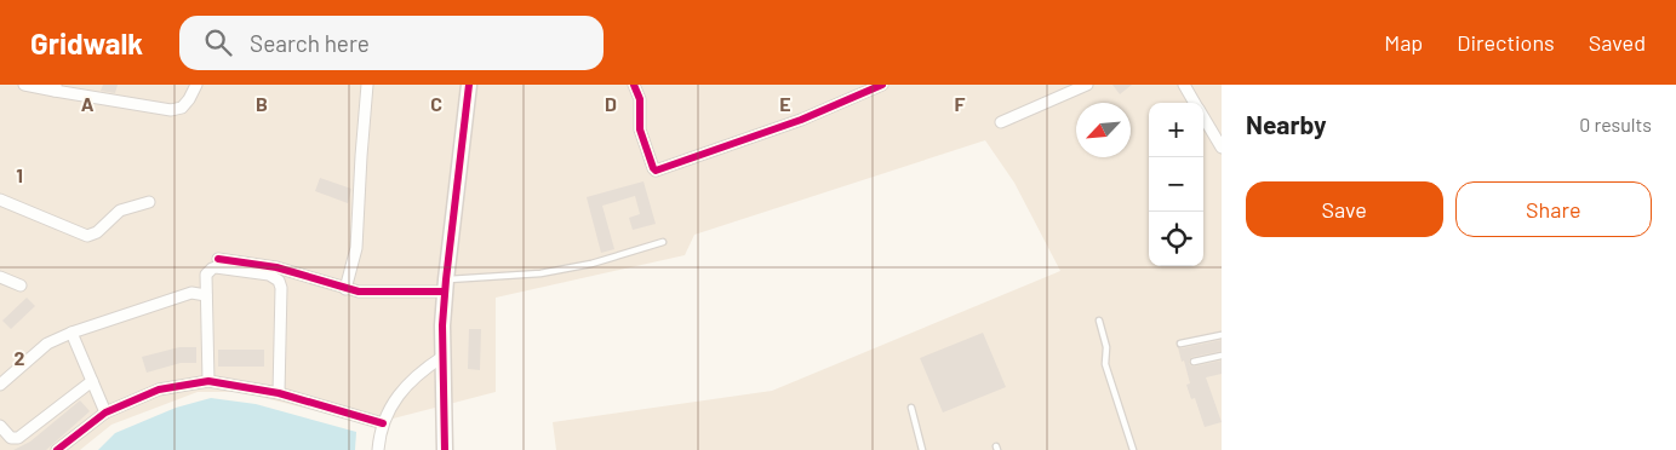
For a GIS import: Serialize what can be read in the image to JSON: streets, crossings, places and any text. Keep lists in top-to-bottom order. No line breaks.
{"north":"bottom left","page":{"header":"Gridwalk","search":"Search here","nav":["Map","Directions","Saved"],"heading":["Nearby","0 results"],"map_buttons":["+","−"],"buttons":["Save","Share"]},"grid":{"columns":["A","B","C","D","E","F"],"rows":["1","2"]}}
